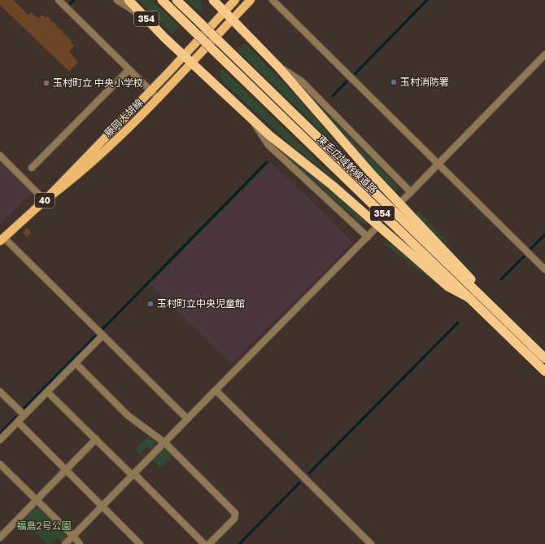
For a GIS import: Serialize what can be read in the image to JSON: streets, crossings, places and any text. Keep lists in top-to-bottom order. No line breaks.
{"streets":{"highway":["354","東毛広域幹線道路"],"main road":["藤岡大胡線","40"]},"crossings":[["354","藤岡大胡線"],["354","東毛広域幹線道路"]],"parks":["福島2号公園"],"places":["玉村消防署","玉村町立 中央小学校","玉村町立中央児童館"]}
